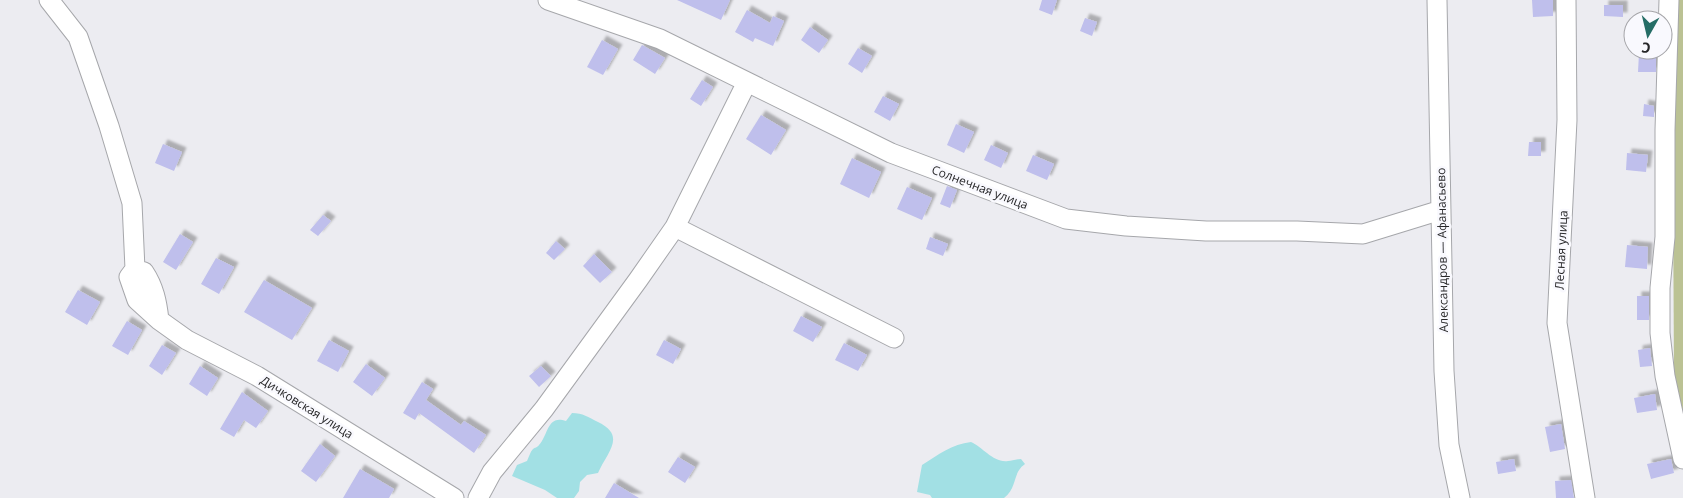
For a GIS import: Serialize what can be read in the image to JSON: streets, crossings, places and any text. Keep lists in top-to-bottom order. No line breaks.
{"streets":{"street":["Солнечная улица","Александров — Афанасьево","Лесная улица","Дичковская улица"]},"crossings":[["Солнечная улица","Александров — Афанасьево"]],"north":"bottom"}
